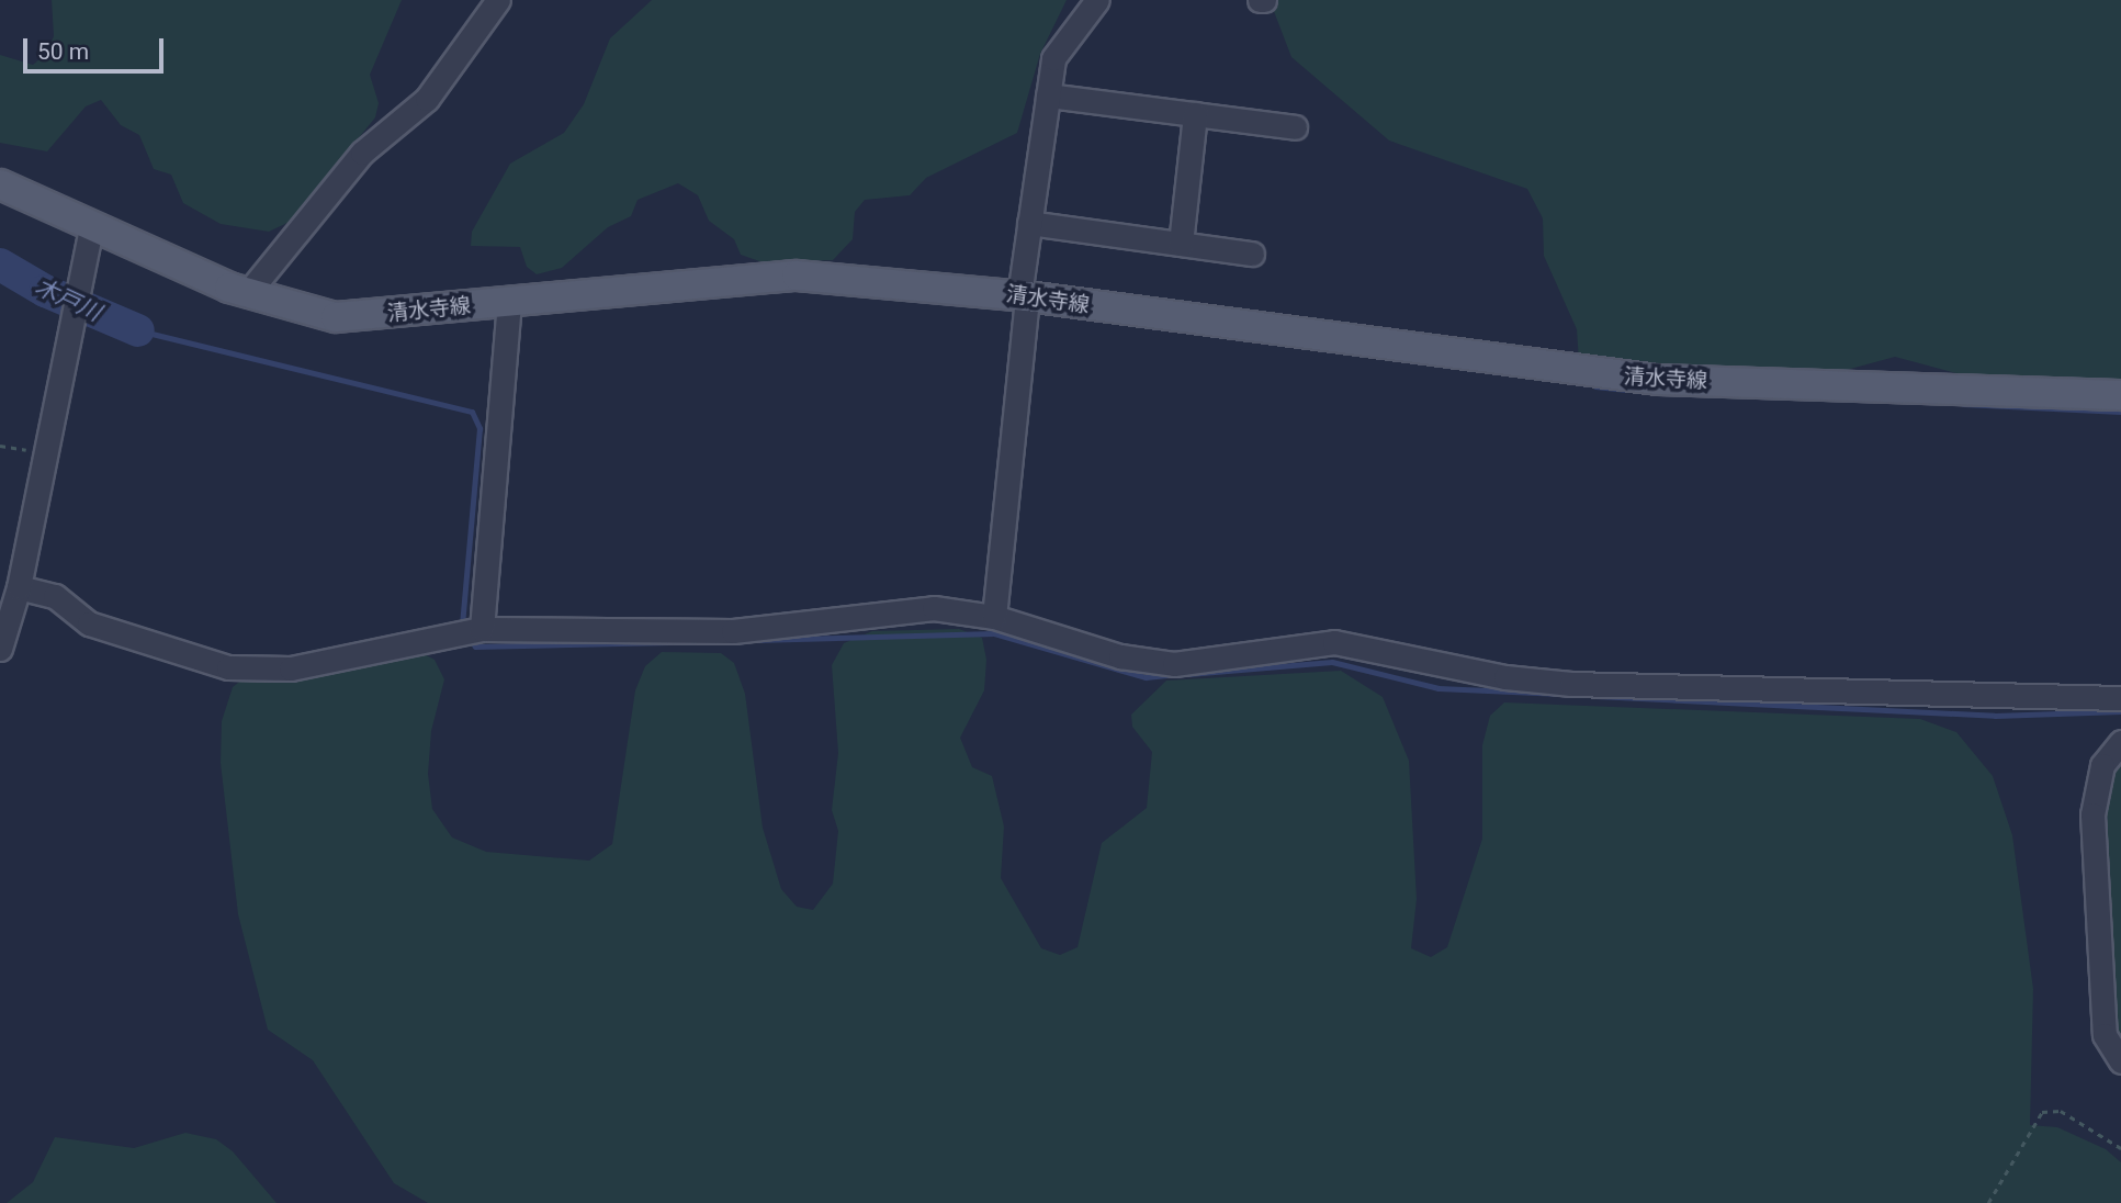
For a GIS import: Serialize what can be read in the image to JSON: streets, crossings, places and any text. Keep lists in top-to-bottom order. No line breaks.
{"streets":{"main road":["清水寺線"]},"water":["木戸川"],"scale_bar":"50 m"}
